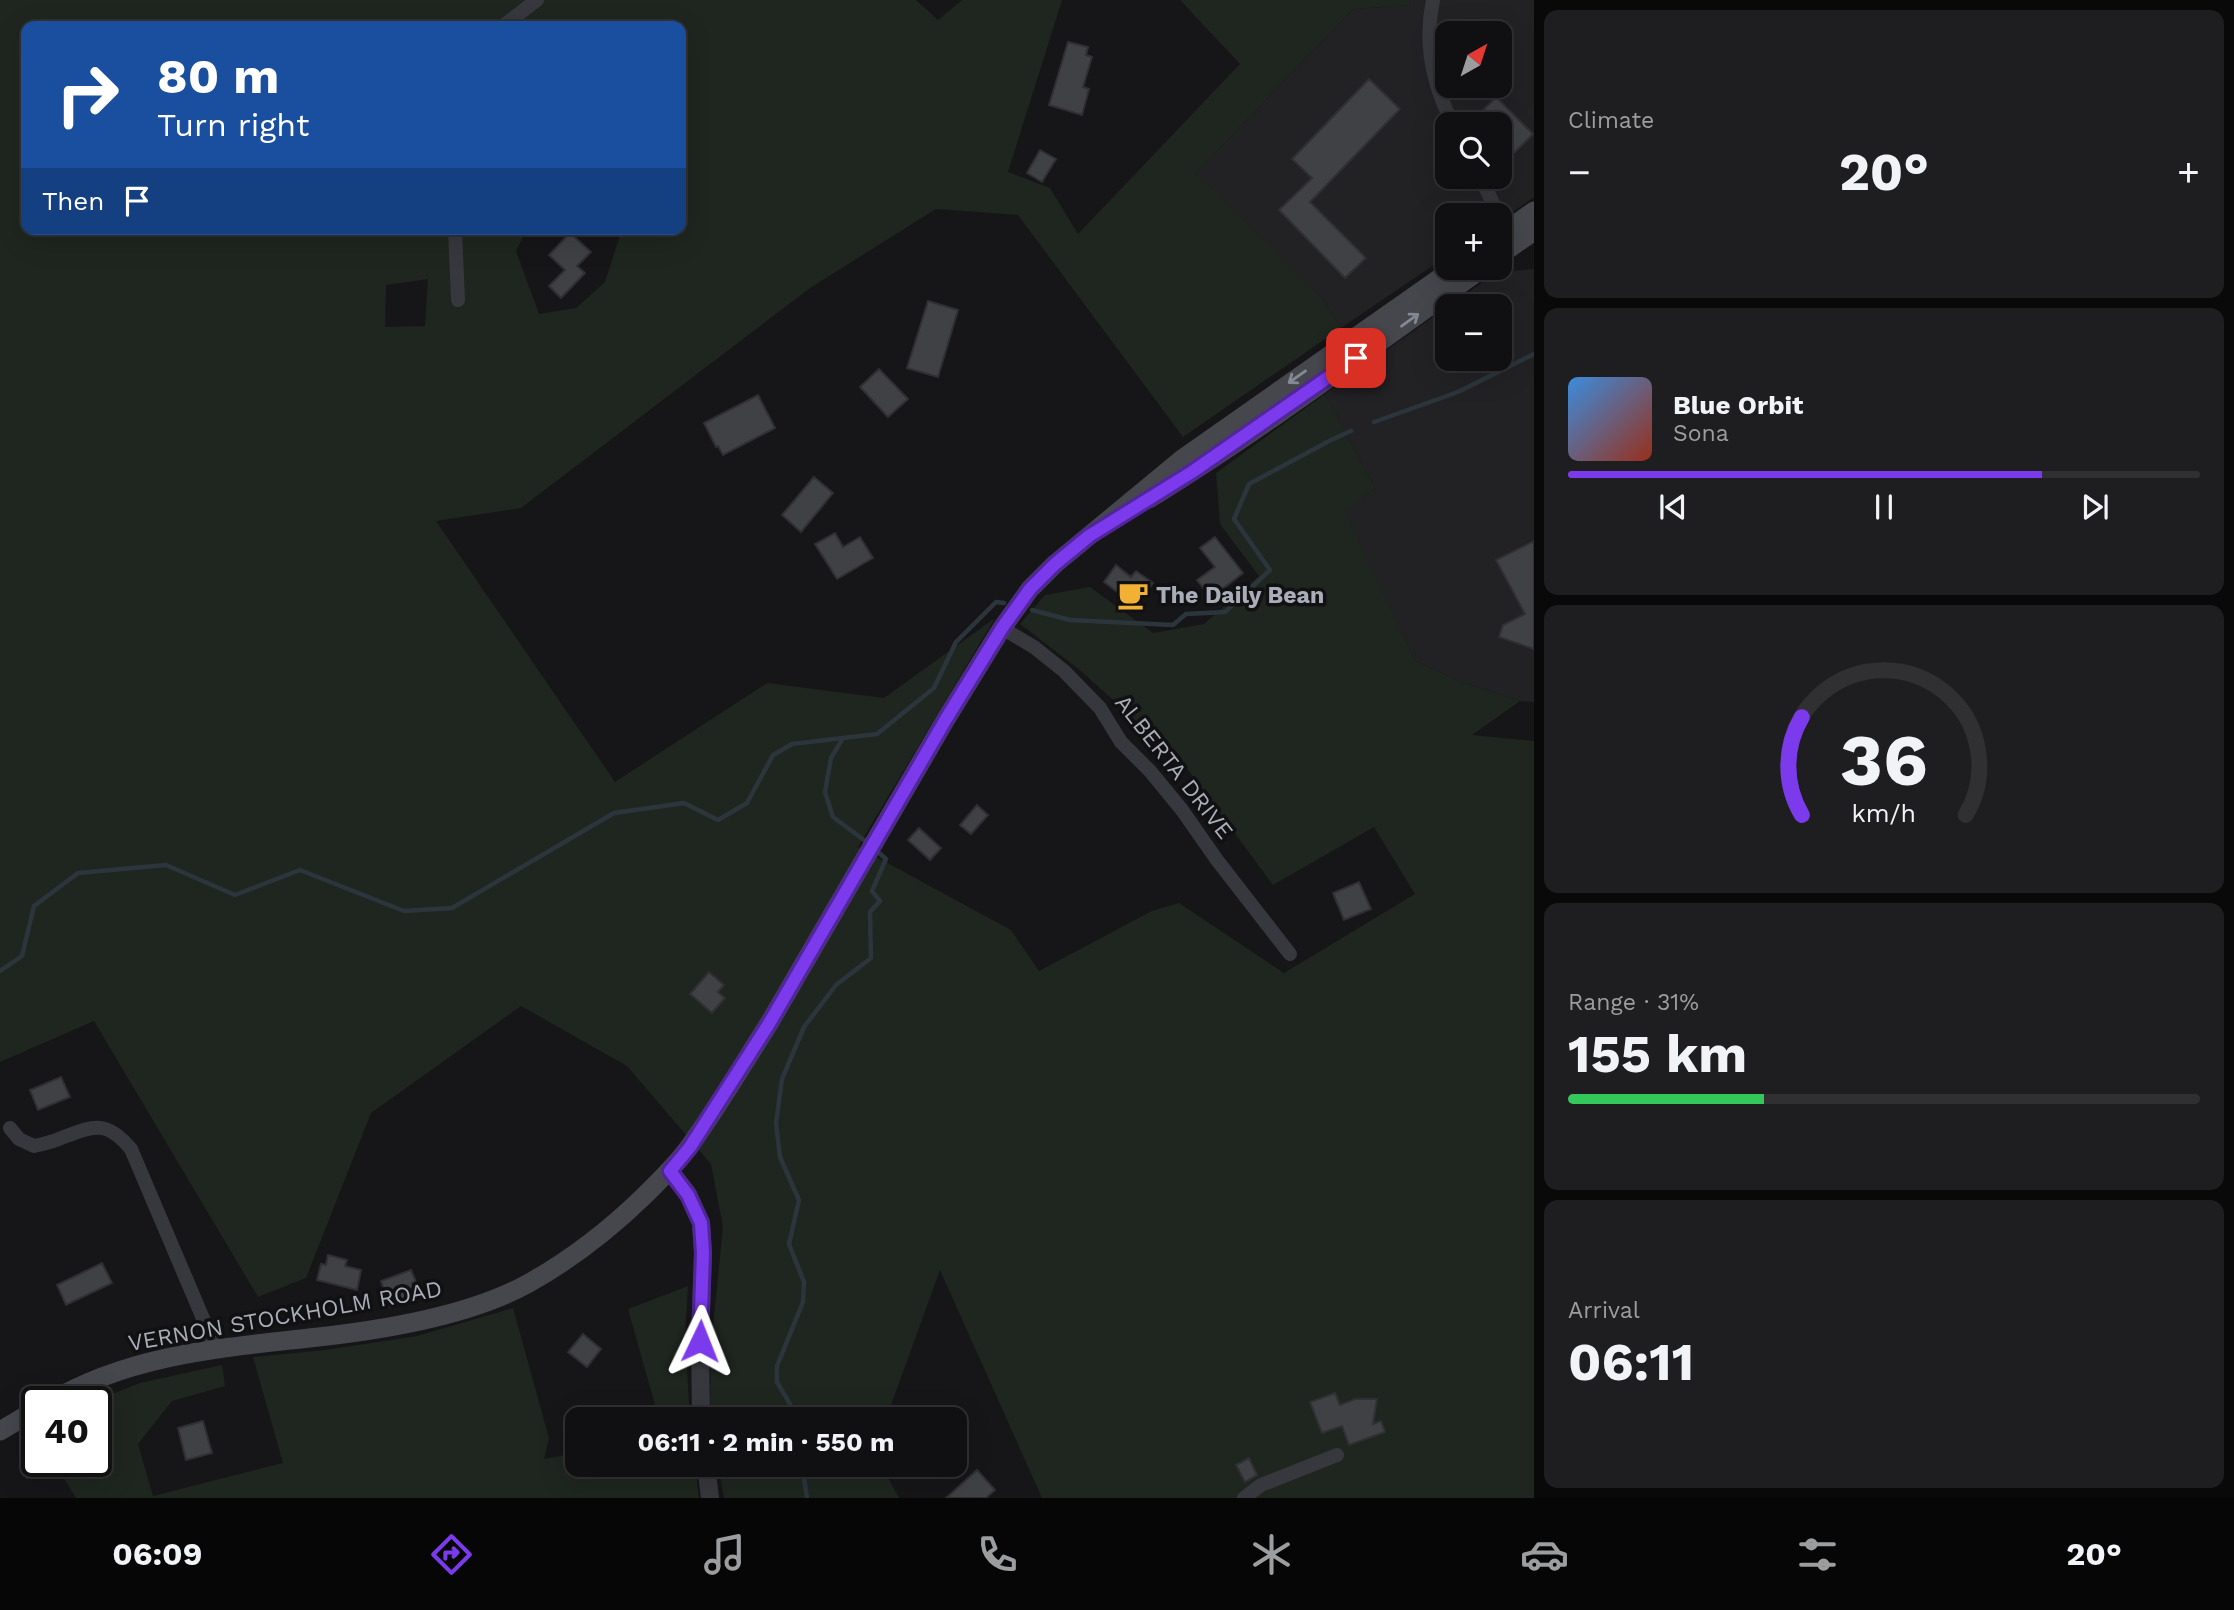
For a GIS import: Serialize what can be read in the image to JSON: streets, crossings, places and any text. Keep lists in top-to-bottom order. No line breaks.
{"streets":{"main road":["VERNON STOCKHOLM ROAD"],"street":["ALBERTA DRIVE"]},"crossings":[["ALBERTA DRIVE","VERNON STOCKHOLM ROAD"]],"places":{"cafe":["The Daily Bean"]},"north":"top right","page":{"tile":["Climate",["Range · 31%","155 km"],["Arrival","06:11"]],"map_buttons":["+","−"],"turn":["80 m","Turn right"],"heat":["−","20°","+"],"then":"Then","song":["Blue Orbit","Sona"],"limit":"40","trip":"06:11 · 2 min · 550 m","tabs":["06:09","20°"],"gauge":["36","km/h"]}}
